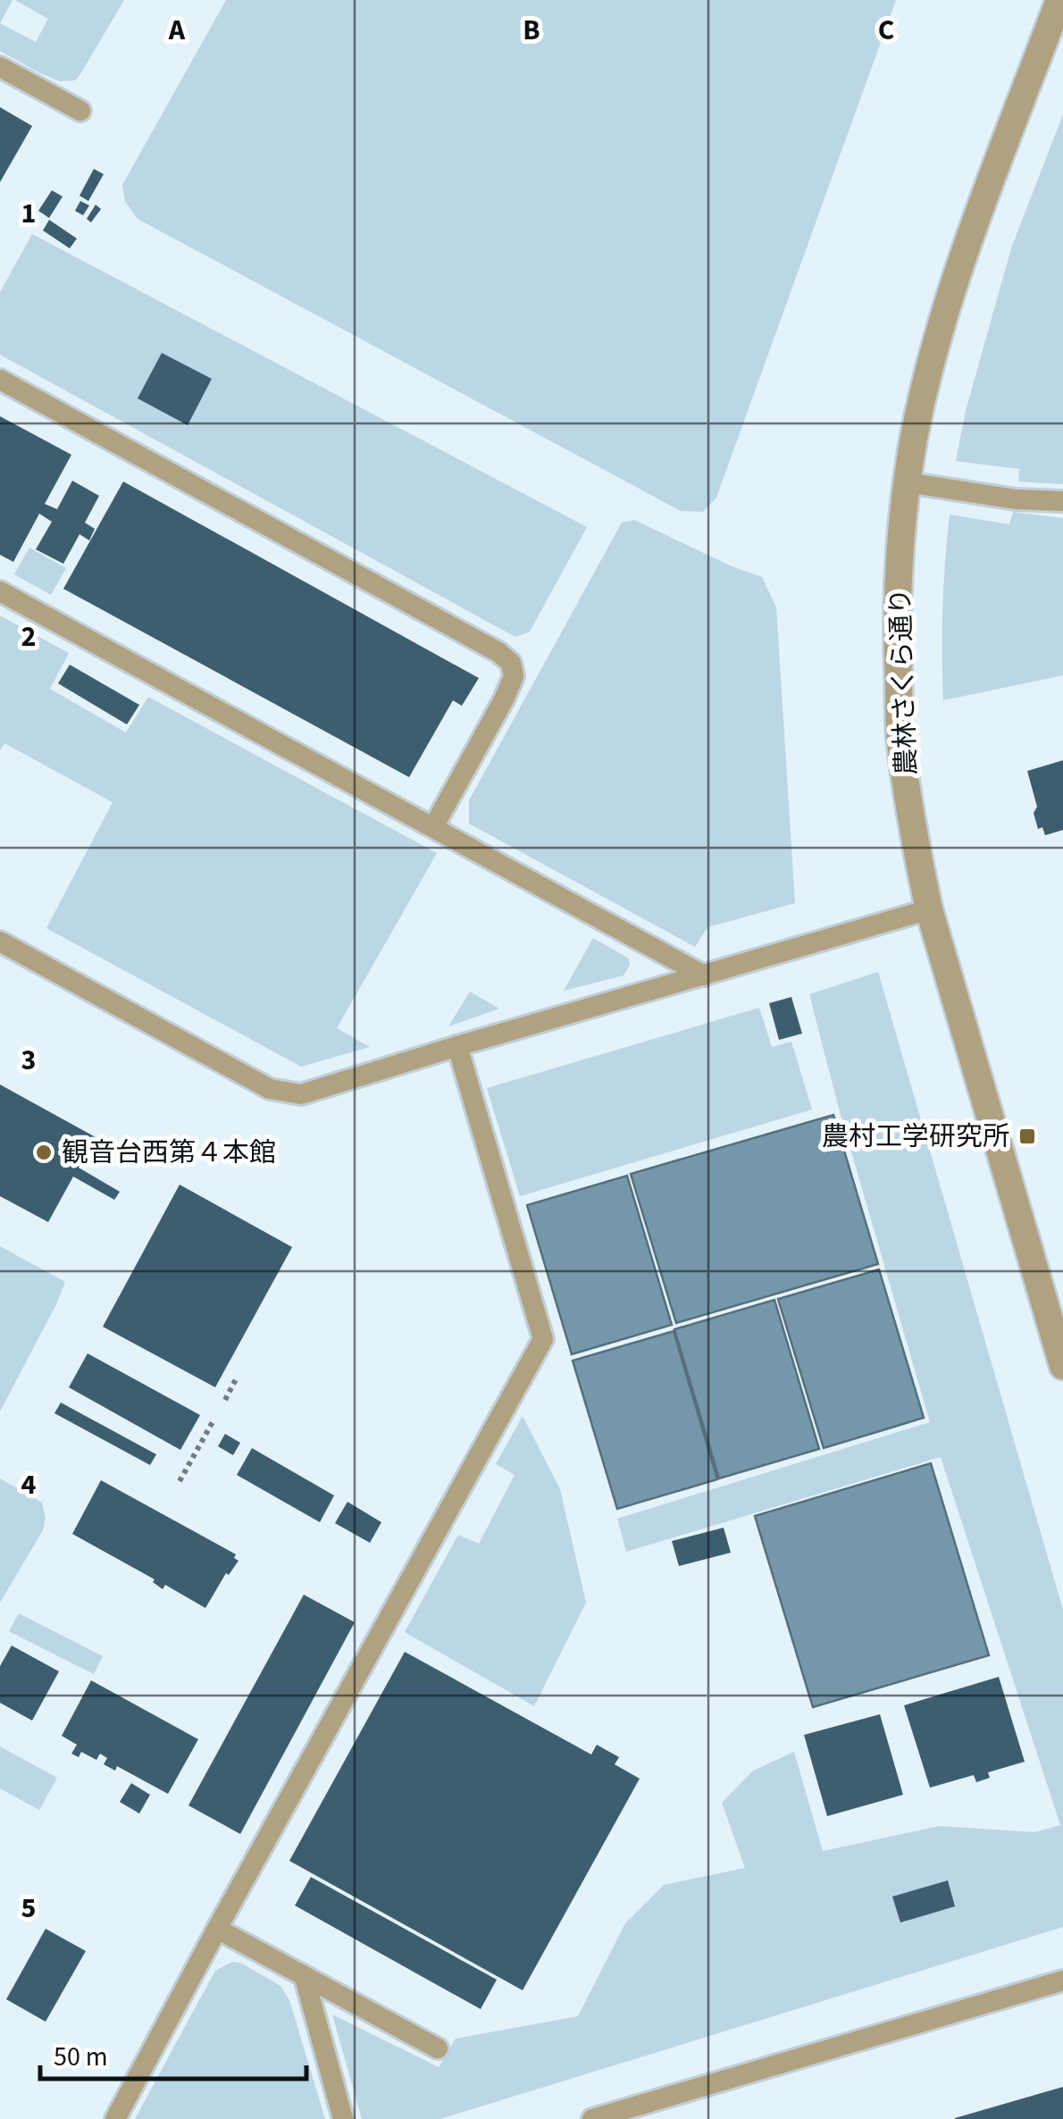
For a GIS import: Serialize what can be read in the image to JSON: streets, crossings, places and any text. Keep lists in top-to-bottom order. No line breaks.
{"streets":{"street":["農林さくら通り"]},"places":{"transit":["農村工学研究所"],"other":["観音台西第４本館"]},"scale_bar":"50 m","grid":{"columns":["A","B","C"],"rows":["1","2","3","4","5"]}}
